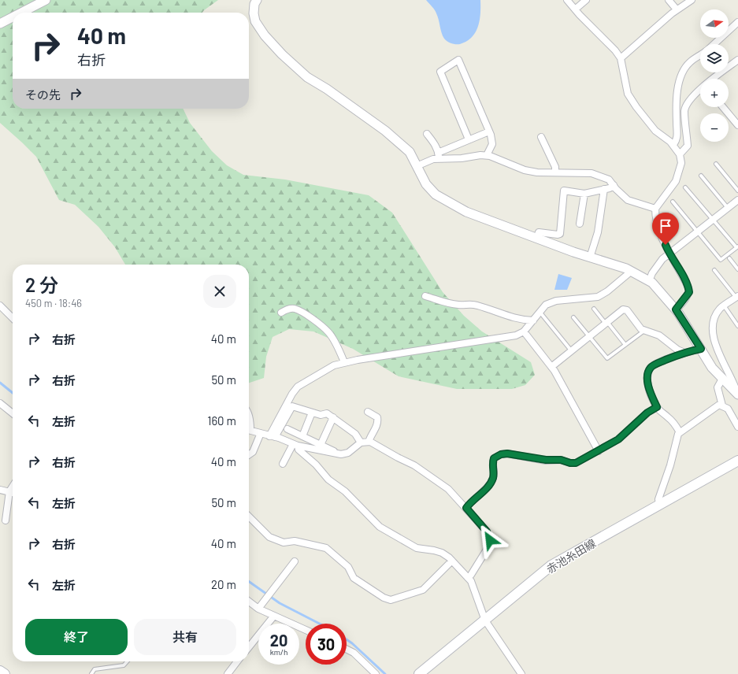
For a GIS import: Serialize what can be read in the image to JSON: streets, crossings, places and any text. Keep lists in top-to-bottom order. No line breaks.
{"streets":{"main road":["赤池糸田線"]},"north":"right","page":{"map_buttons":["+","−"],"turn":["40 m","右折"],"then":"その先","heading":["2 分","450 m · 18:46"],"list":[{"name":"右折","value":"40 m"},{"name":"右折","value":"50 m"},{"name":"左折","value":"160 m"},{"name":"右折","value":"40 m"},{"name":"左折","value":"50 m"},{"name":"右折","value":"40 m"},{"name":"左折","value":"20 m"}],"buttons":["終了","共有"],"speed":"20 km/h","limit":"30"}}
